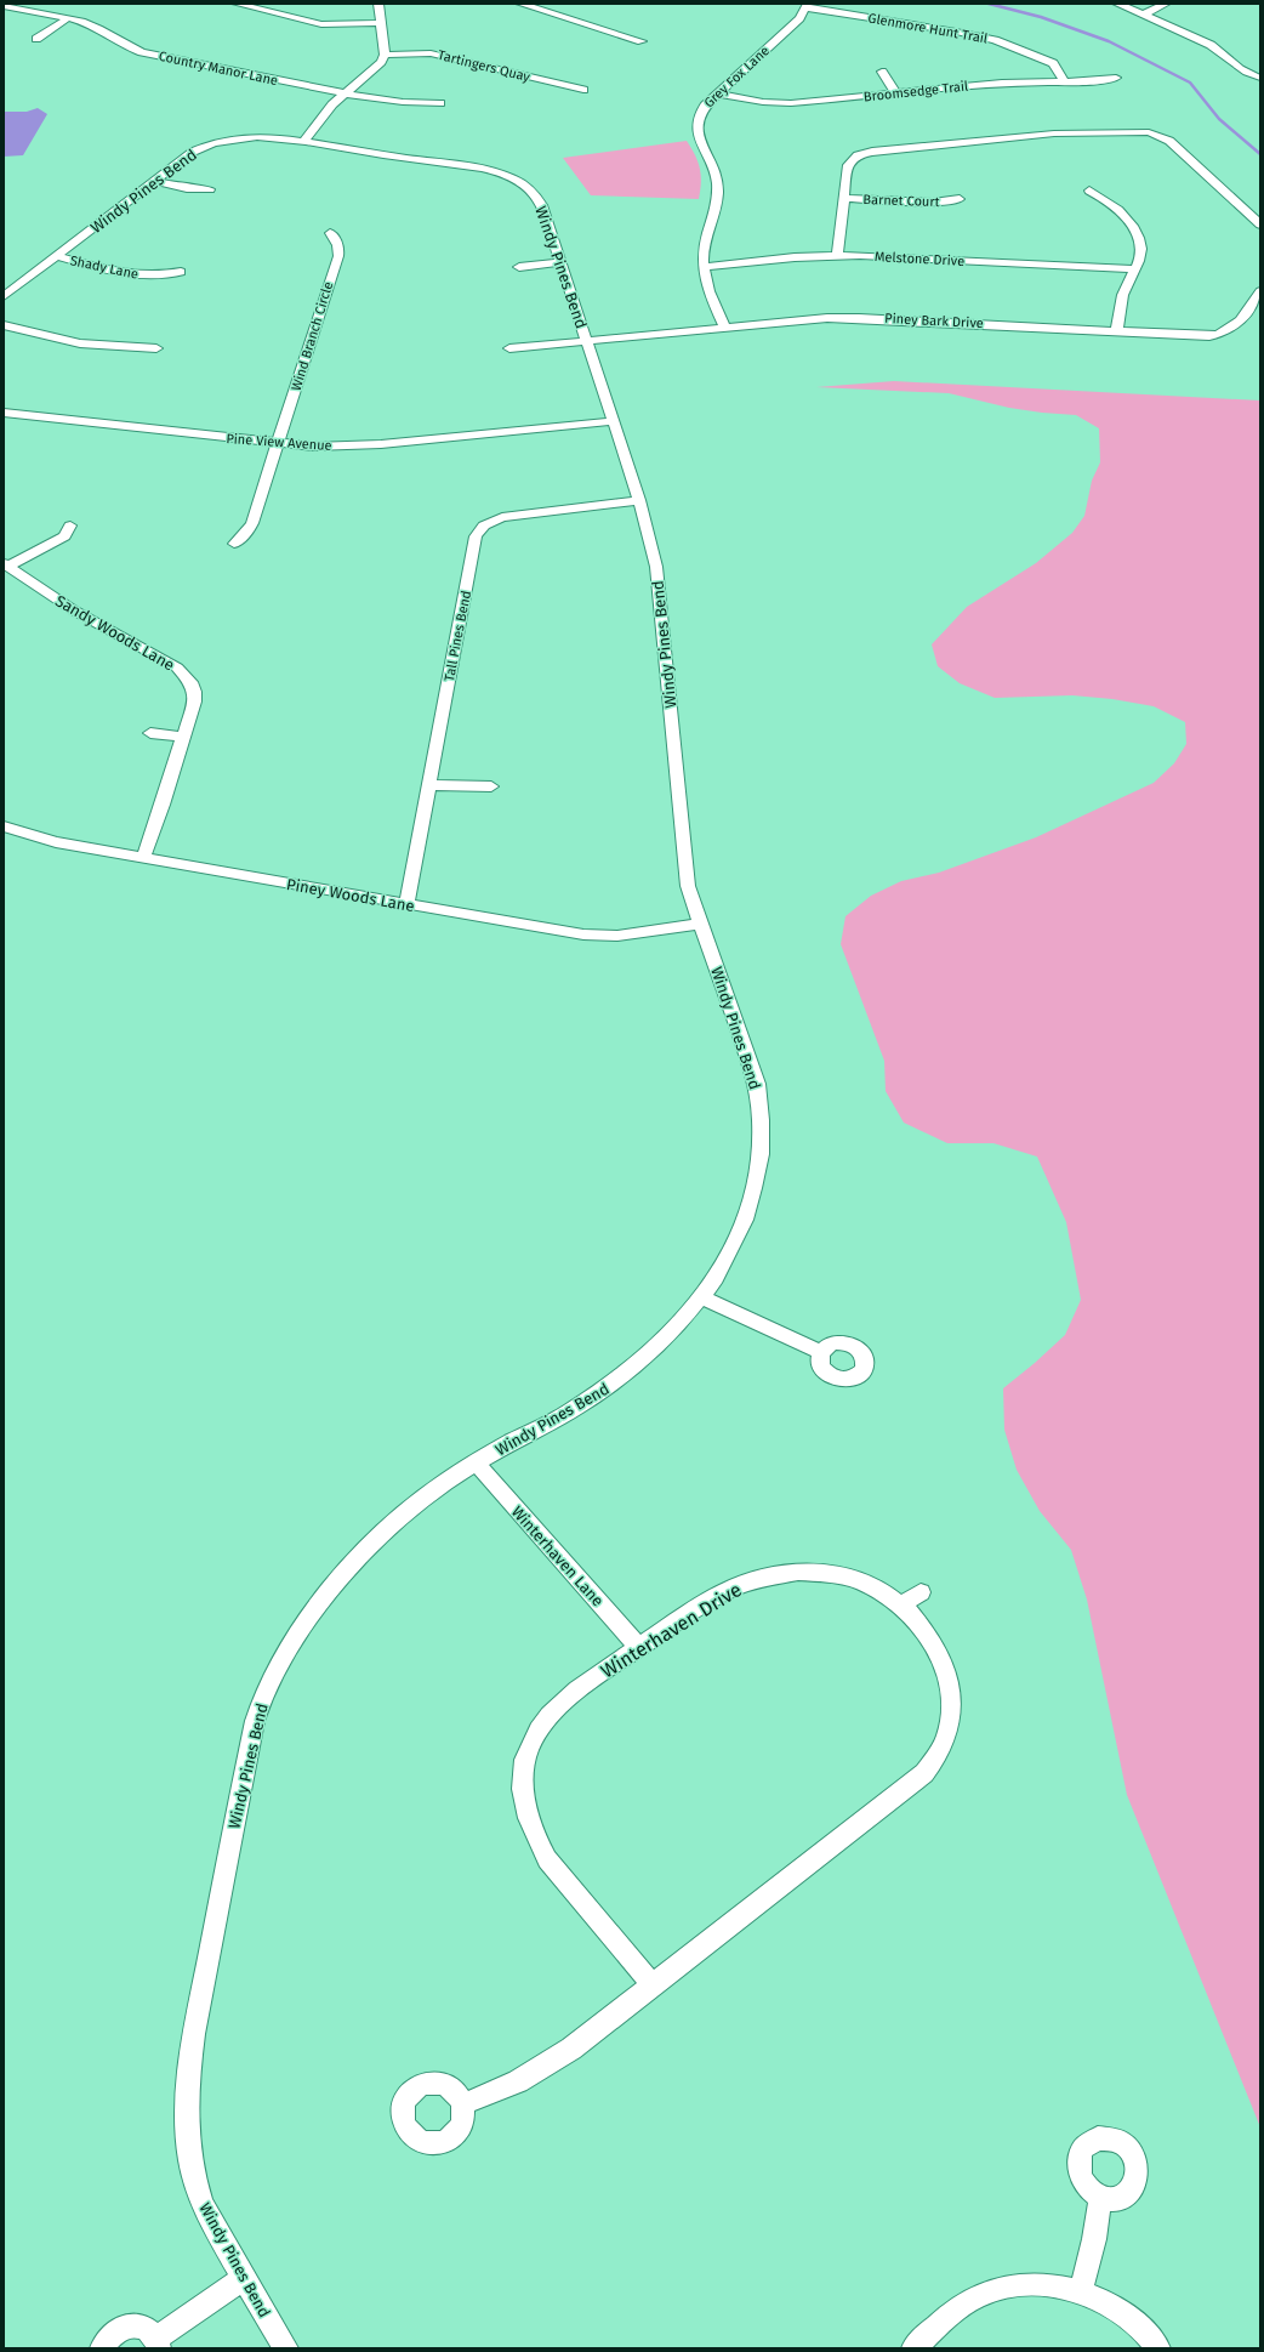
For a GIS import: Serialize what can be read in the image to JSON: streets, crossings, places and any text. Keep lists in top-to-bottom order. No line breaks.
{"streets":{"street":["Glenmore Hunt Trail","Tartingers Quay","Country Manor Lane","Grey Fox Lane","Broomsedge Trail","Windy Pines Bend","Barnet Court","Melstone Drive","Shady Lane","Piney Bark Drive","Wind Branch Circle","Pine View Avenue","Sandy Woods Lane","Tall Pines Bend","Piney Woods Lane","Winterhaven Lane","Winterhaven Drive"]},"crossings":[["Glenmore Hunt Trail","Grey Fox Lane"],["Glenmore Hunt Trail","Broomsedge Trail"],["Grey Fox Lane","Broomsedge Trail"],["Grey Fox Lane","Melstone Drive"],["Grey Fox Lane","Piney Bark Drive"],["Windy Pines Bend","Shady Lane"],["Windy Pines Bend","Piney Bark Drive"],["Windy Pines Bend","Pine View Avenue"],["Windy Pines Bend","Tall Pines Bend"],["Windy Pines Bend","Piney Woods Lane"],["Windy Pines Bend","Winterhaven Lane"],["Wind Branch Circle","Pine View Avenue"],["Sandy Woods Lane","Piney Woods Lane"],["Tall Pines Bend","Piney Woods Lane"],["Winterhaven Lane","Winterhaven Drive"]]}
